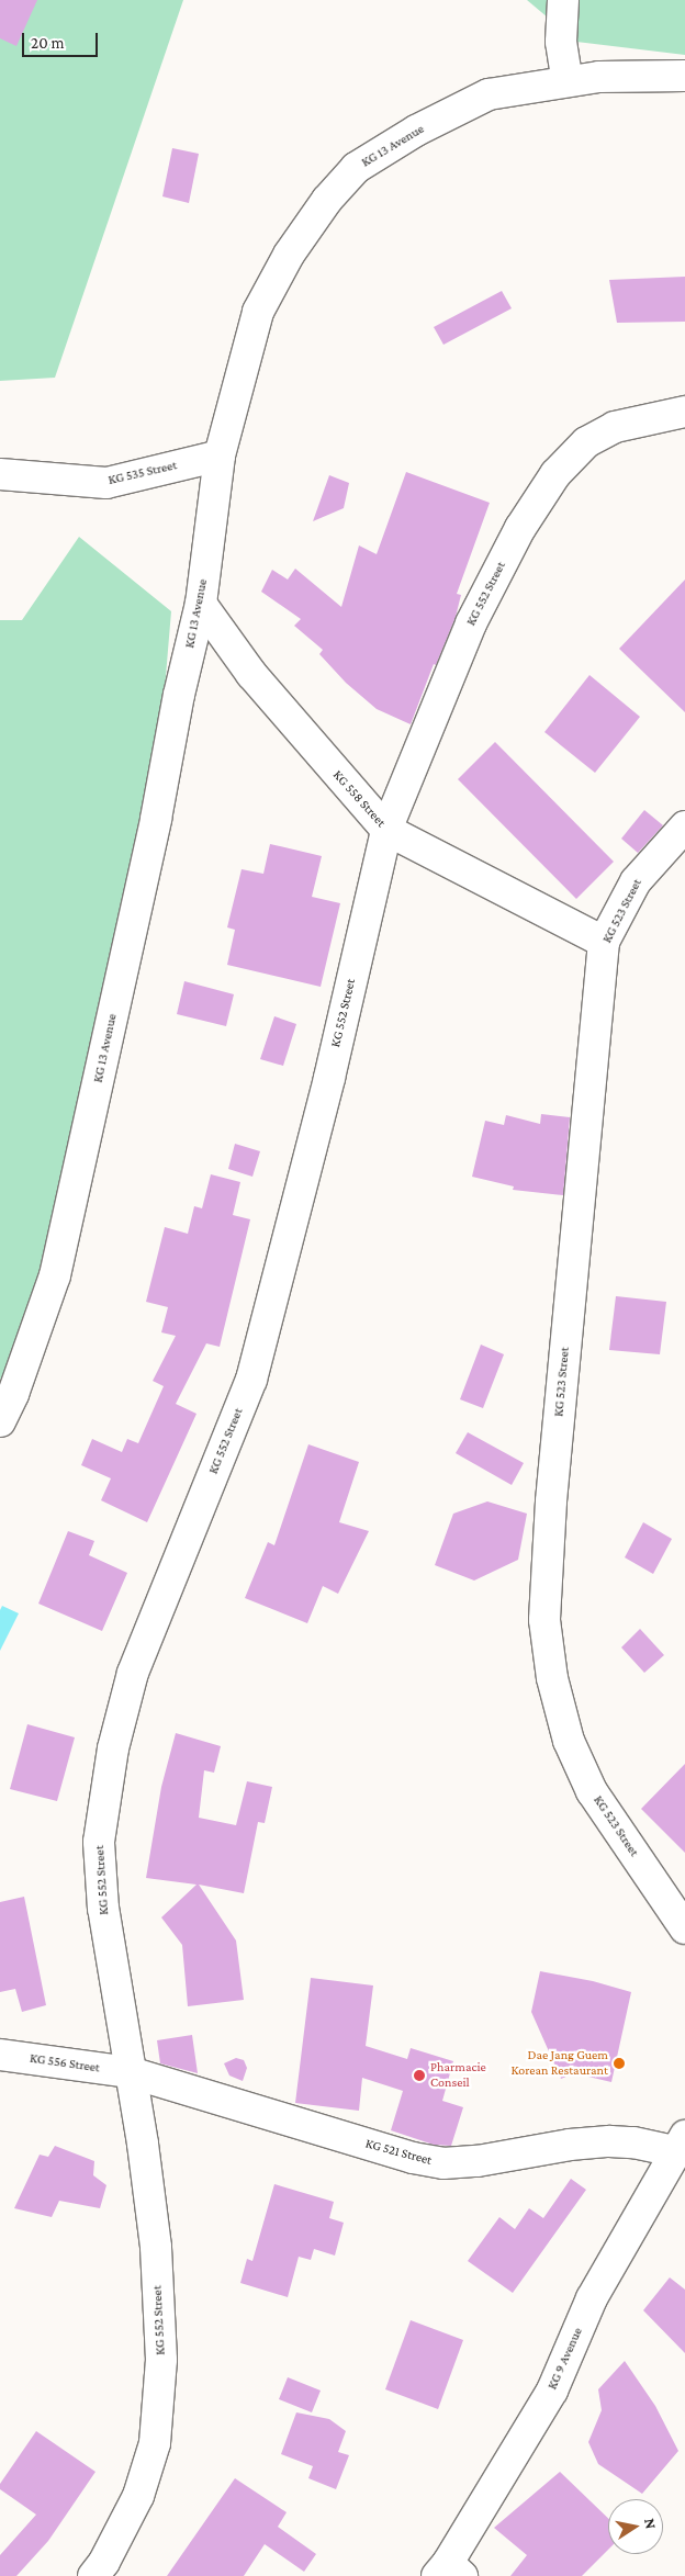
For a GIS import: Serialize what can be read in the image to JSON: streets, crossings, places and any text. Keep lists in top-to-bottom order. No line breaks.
{"streets":{"street":["KG 13 Avenue","KG 535 Street","KG 552 Street","KG 558 Street","KG 523 Street","KG 556 Street","KG 521 Street","KG 9 Avenue"]},"crossings":[["KG 13 Avenue","KG 535 Street"],["KG 13 Avenue","KG 558 Street"],["KG 552 Street","KG 558 Street"],["KG 552 Street","KG 556 Street"],["KG 552 Street","KG 521 Street"],["KG 558 Street","KG 523 Street"],["KG 556 Street","KG 521 Street"],["KG 521 Street","KG 9 Avenue"]],"places":["Dae Jang Guem Korean Restaurant","Pharmacie Conseil"],"scale_bar":"20 m","north":"right"}
